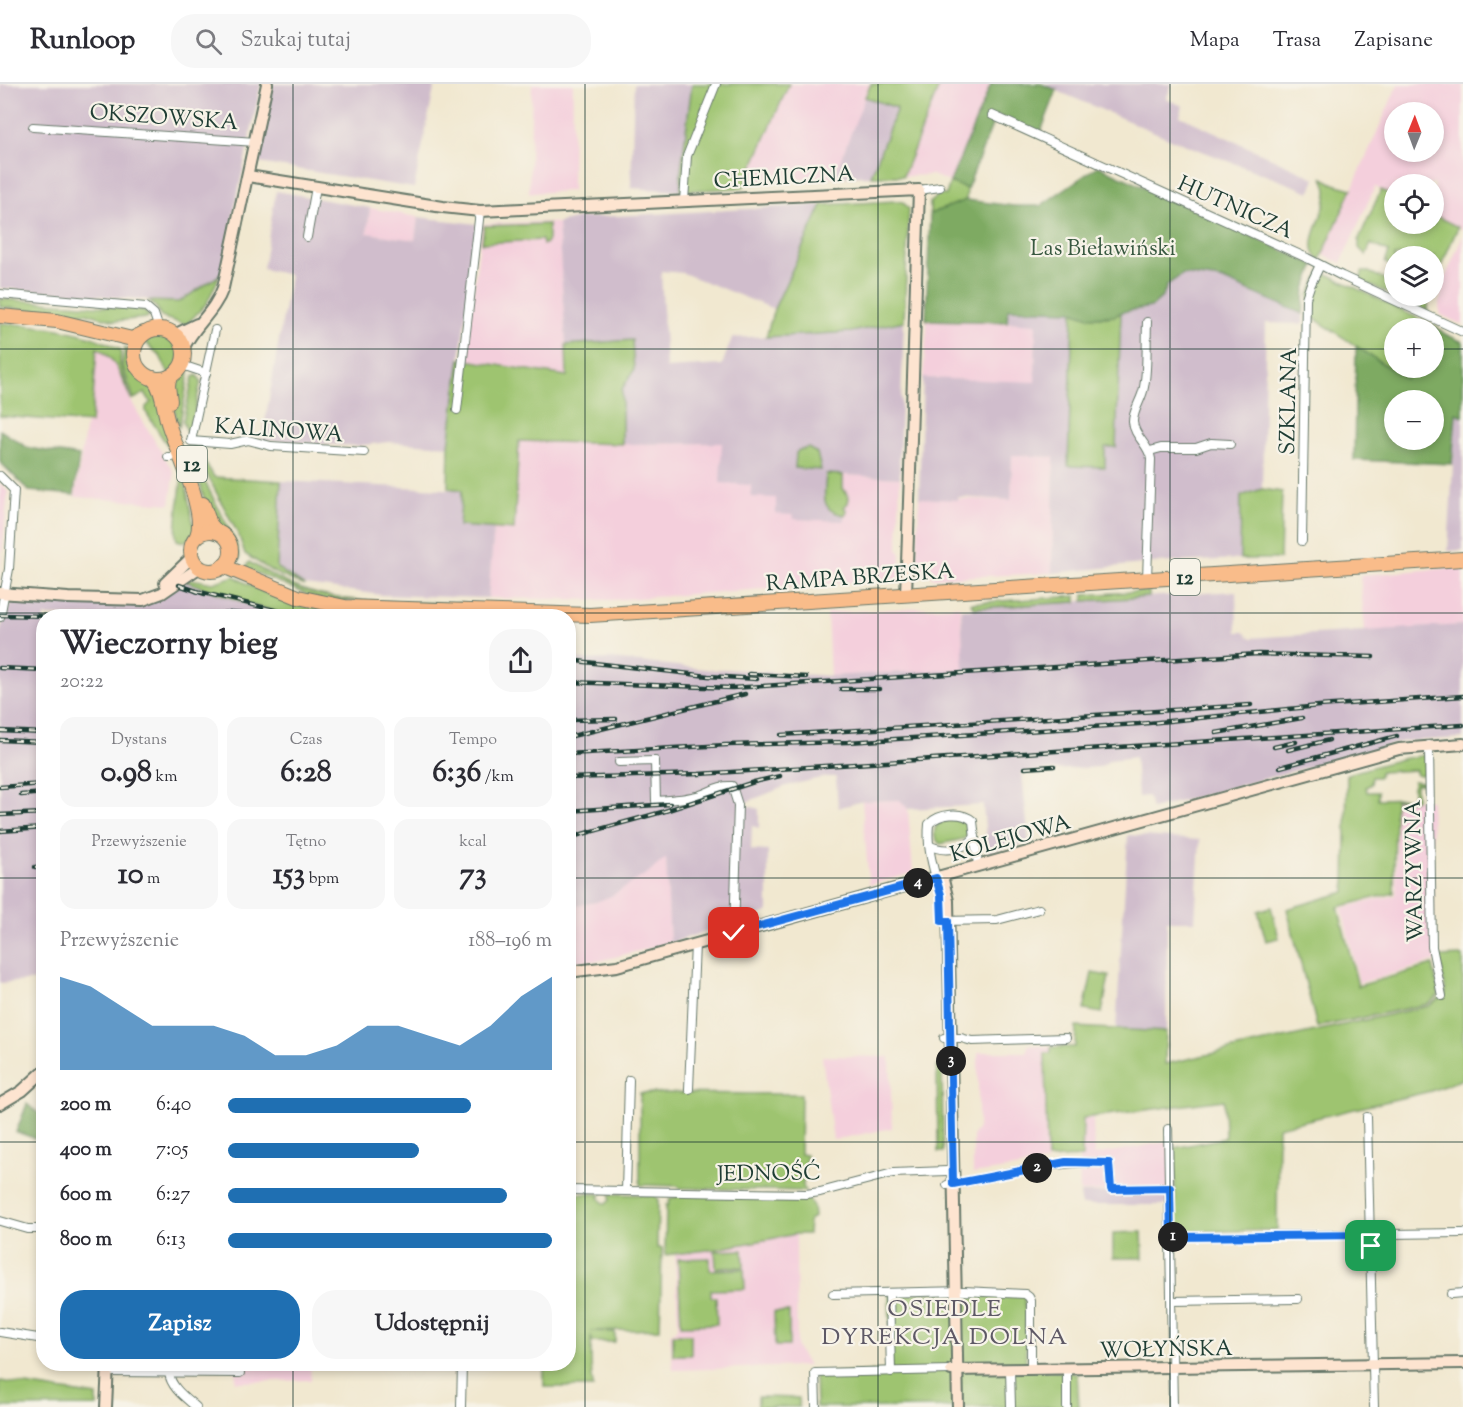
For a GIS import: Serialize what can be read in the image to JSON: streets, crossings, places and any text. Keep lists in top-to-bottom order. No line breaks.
{"streets":{"highway":["12","RAMPA BRZESKA"],"street":["OKSZOWSKA","CHEMICZNA","HUTNICZA","SZKLANA","KALINOWA","KOLEJOWA","WARZYWNA","JEDNOŚĆ","WOŁYŃSKA"]},"crossings":[["OKSZOWSKA","CHEMICZNA"],["OKSZOWSKA","12"],["HUTNICZA","SZKLANA"],["12","RAMPA BRZESKA"],["KOLEJOWA","WARZYWNA"]],"districts":["OSIEDLE DYREKCJA DOLNA"],"parks":["Las Bieławiński"],"north":"top","page":{"header":"Runloop","search":"Szukaj tutaj","nav":["Mapa","Trasa","Zapisane"],"map_buttons":["+","−"],"heading":["Wieczorny bieg","20:22"],"stats":[["Dystans","0.98 km"],["Czas","6:28"],["Tempo","6:36 /km"],["Przewyższenie","10 m"],["Tętno","153 bpm"],["kcal","73"]],"pins":["4","3","2","1"],"chart":["Przewyższenie","188–196 m"],"list":[{"name":"200 m","note":"6:40"},{"name":"400 m","note":"7:05"},{"name":"600 m","note":"6:27"},{"name":"800 m","note":"6:13"}],"buttons":["Zapisz","Udostępnij"]}}
